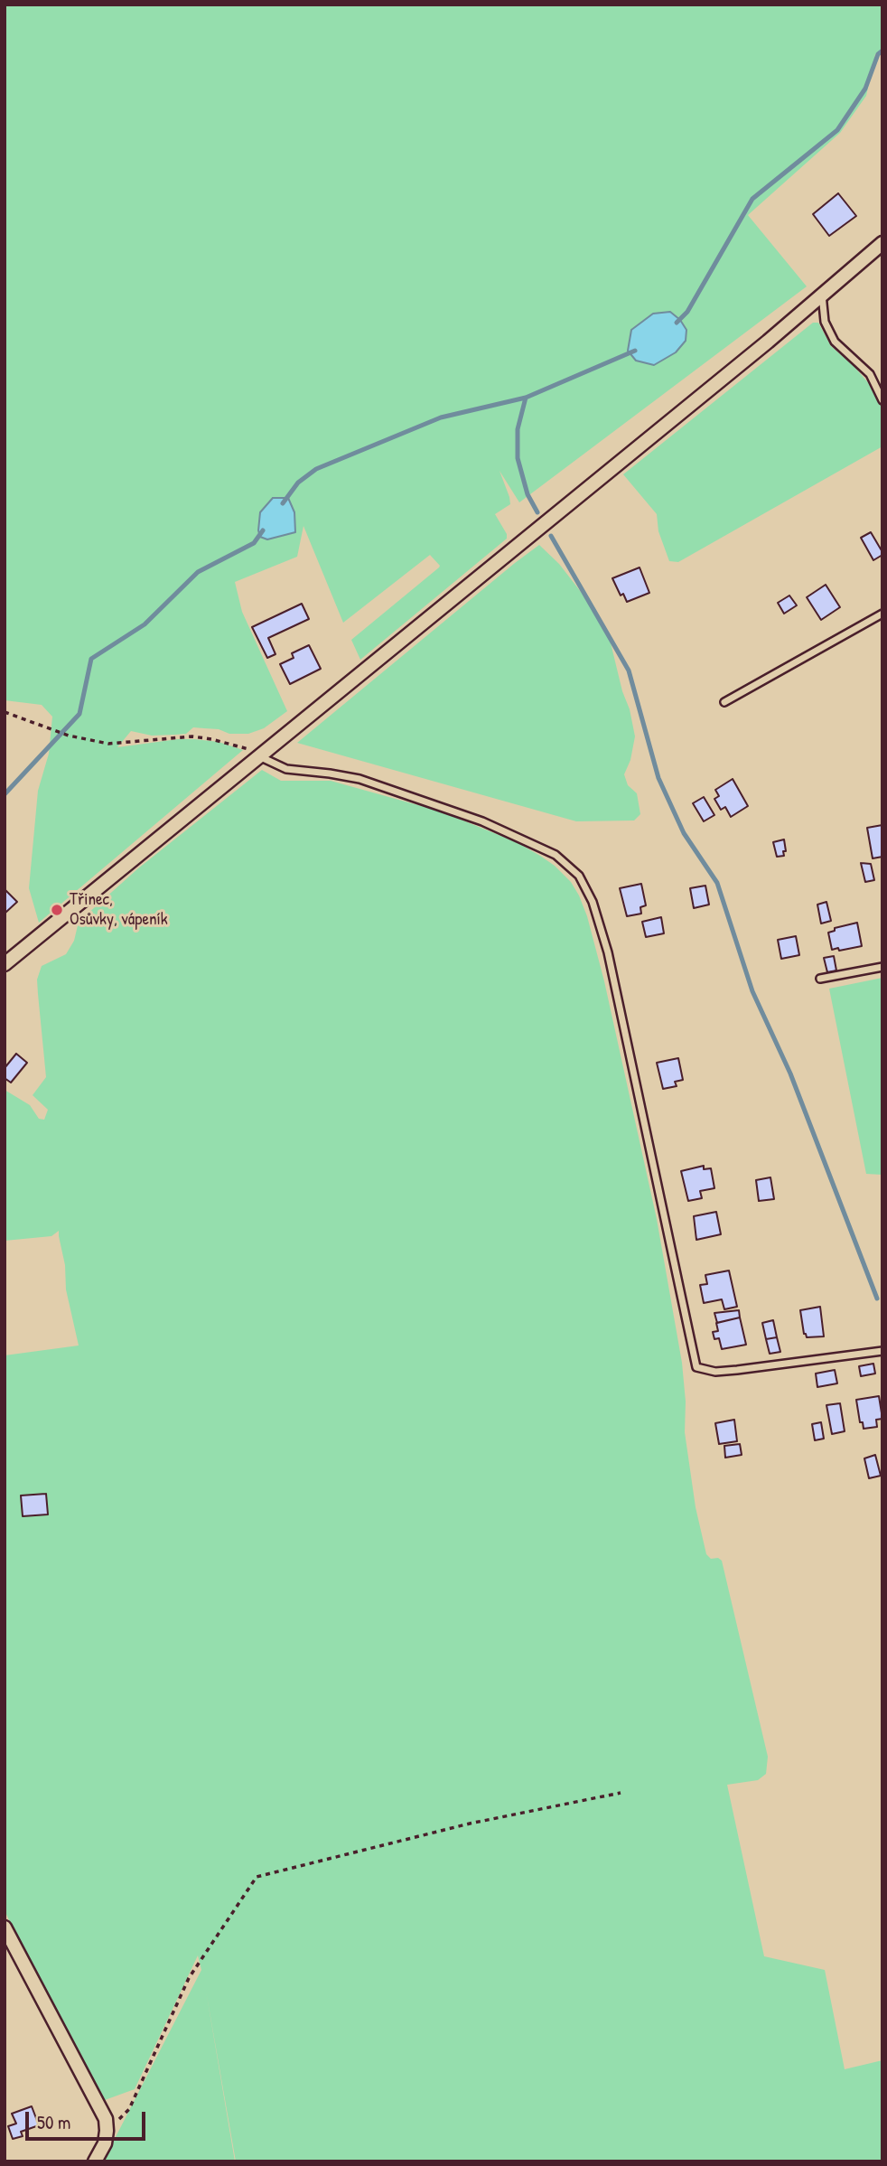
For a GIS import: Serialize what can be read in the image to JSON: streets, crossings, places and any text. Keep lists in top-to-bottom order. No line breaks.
{"places":["Třinec, Osůvky, vápeník"],"scale_bar":"50 m"}
